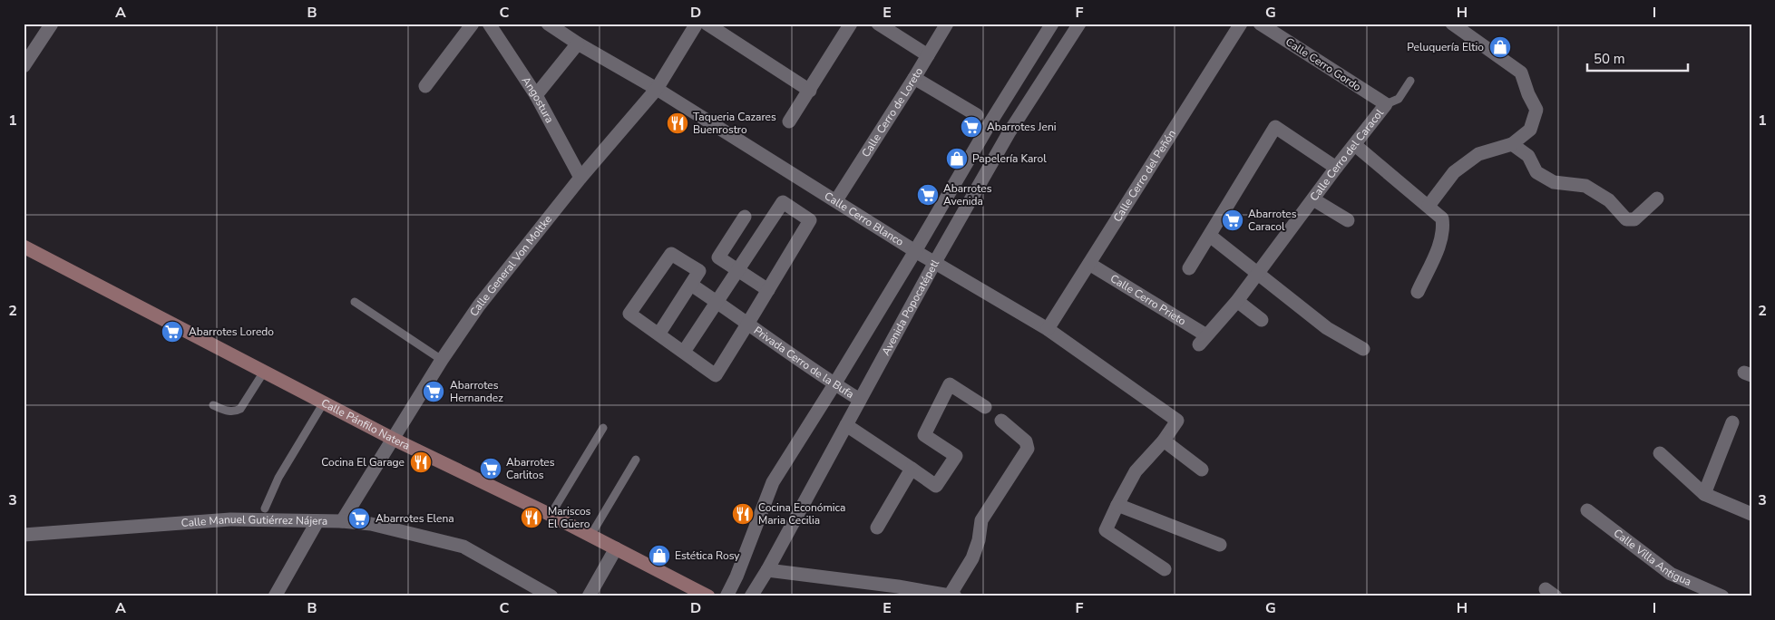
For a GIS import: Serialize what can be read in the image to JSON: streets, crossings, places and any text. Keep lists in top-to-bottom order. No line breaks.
{"streets":{"main road":["Calle Pánfilo Natera"],"street":["Calle Cerro Gordo","Angostura","Calle Cerro de Loreto","Calle Cerro del Caracol","Calle Cerro del Peñón","Calle Cerro Blanco","Calle General Von Moltke","Calle Cerro Prieto","Avenida Popocatépetl","Privada Cerro de la Bufa","Calle Manuel Gutiérrez Nájera","Calle Villa Antigua"]},"crossings":[["Calle Cerro Gordo","Calle Cerro del Caracol"],["Angostura","Calle General Von Moltke"],["Calle Cerro de Loreto","Calle Cerro Blanco"],["Calle Cerro del Caracol","Calle Cerro Prieto"],["Calle Cerro del Peñón","Calle Cerro Blanco"],["Calle Cerro del Peñón","Calle Cerro Prieto"],["Calle Cerro Blanco","Calle General Von Moltke"],["Calle Cerro Blanco","Avenida Popocatépetl"],["Calle General Von Moltke","Calle Pánfilo Natera"],["Calle General Von Moltke","Calle Manuel Gutiérrez Nájera"],["Avenida Popocatépetl","Privada Cerro de la Bufa"]],"places":{"shop":["Peluquería Eltio","Papelería Karol","Estética Rosy"],"restaurant":["Taqueria Cazares Buenrostro","Cocina El Garage","Cocina Económica Maria Cecilia","Mariscos El Güero"],"supermarket":["Abarrotes Jeni","Abarrotes Avenida","Abarrotes Caracol","Abarrotes Loredo","Abarrotes Hernandez","Abarrotes Carlitos","Abarrotes Elena"]},"scale_bar":"50 m","grid":{"columns":["A","B","C","D","E","F","G","H","I"],"rows":["1","2","3"]}}
